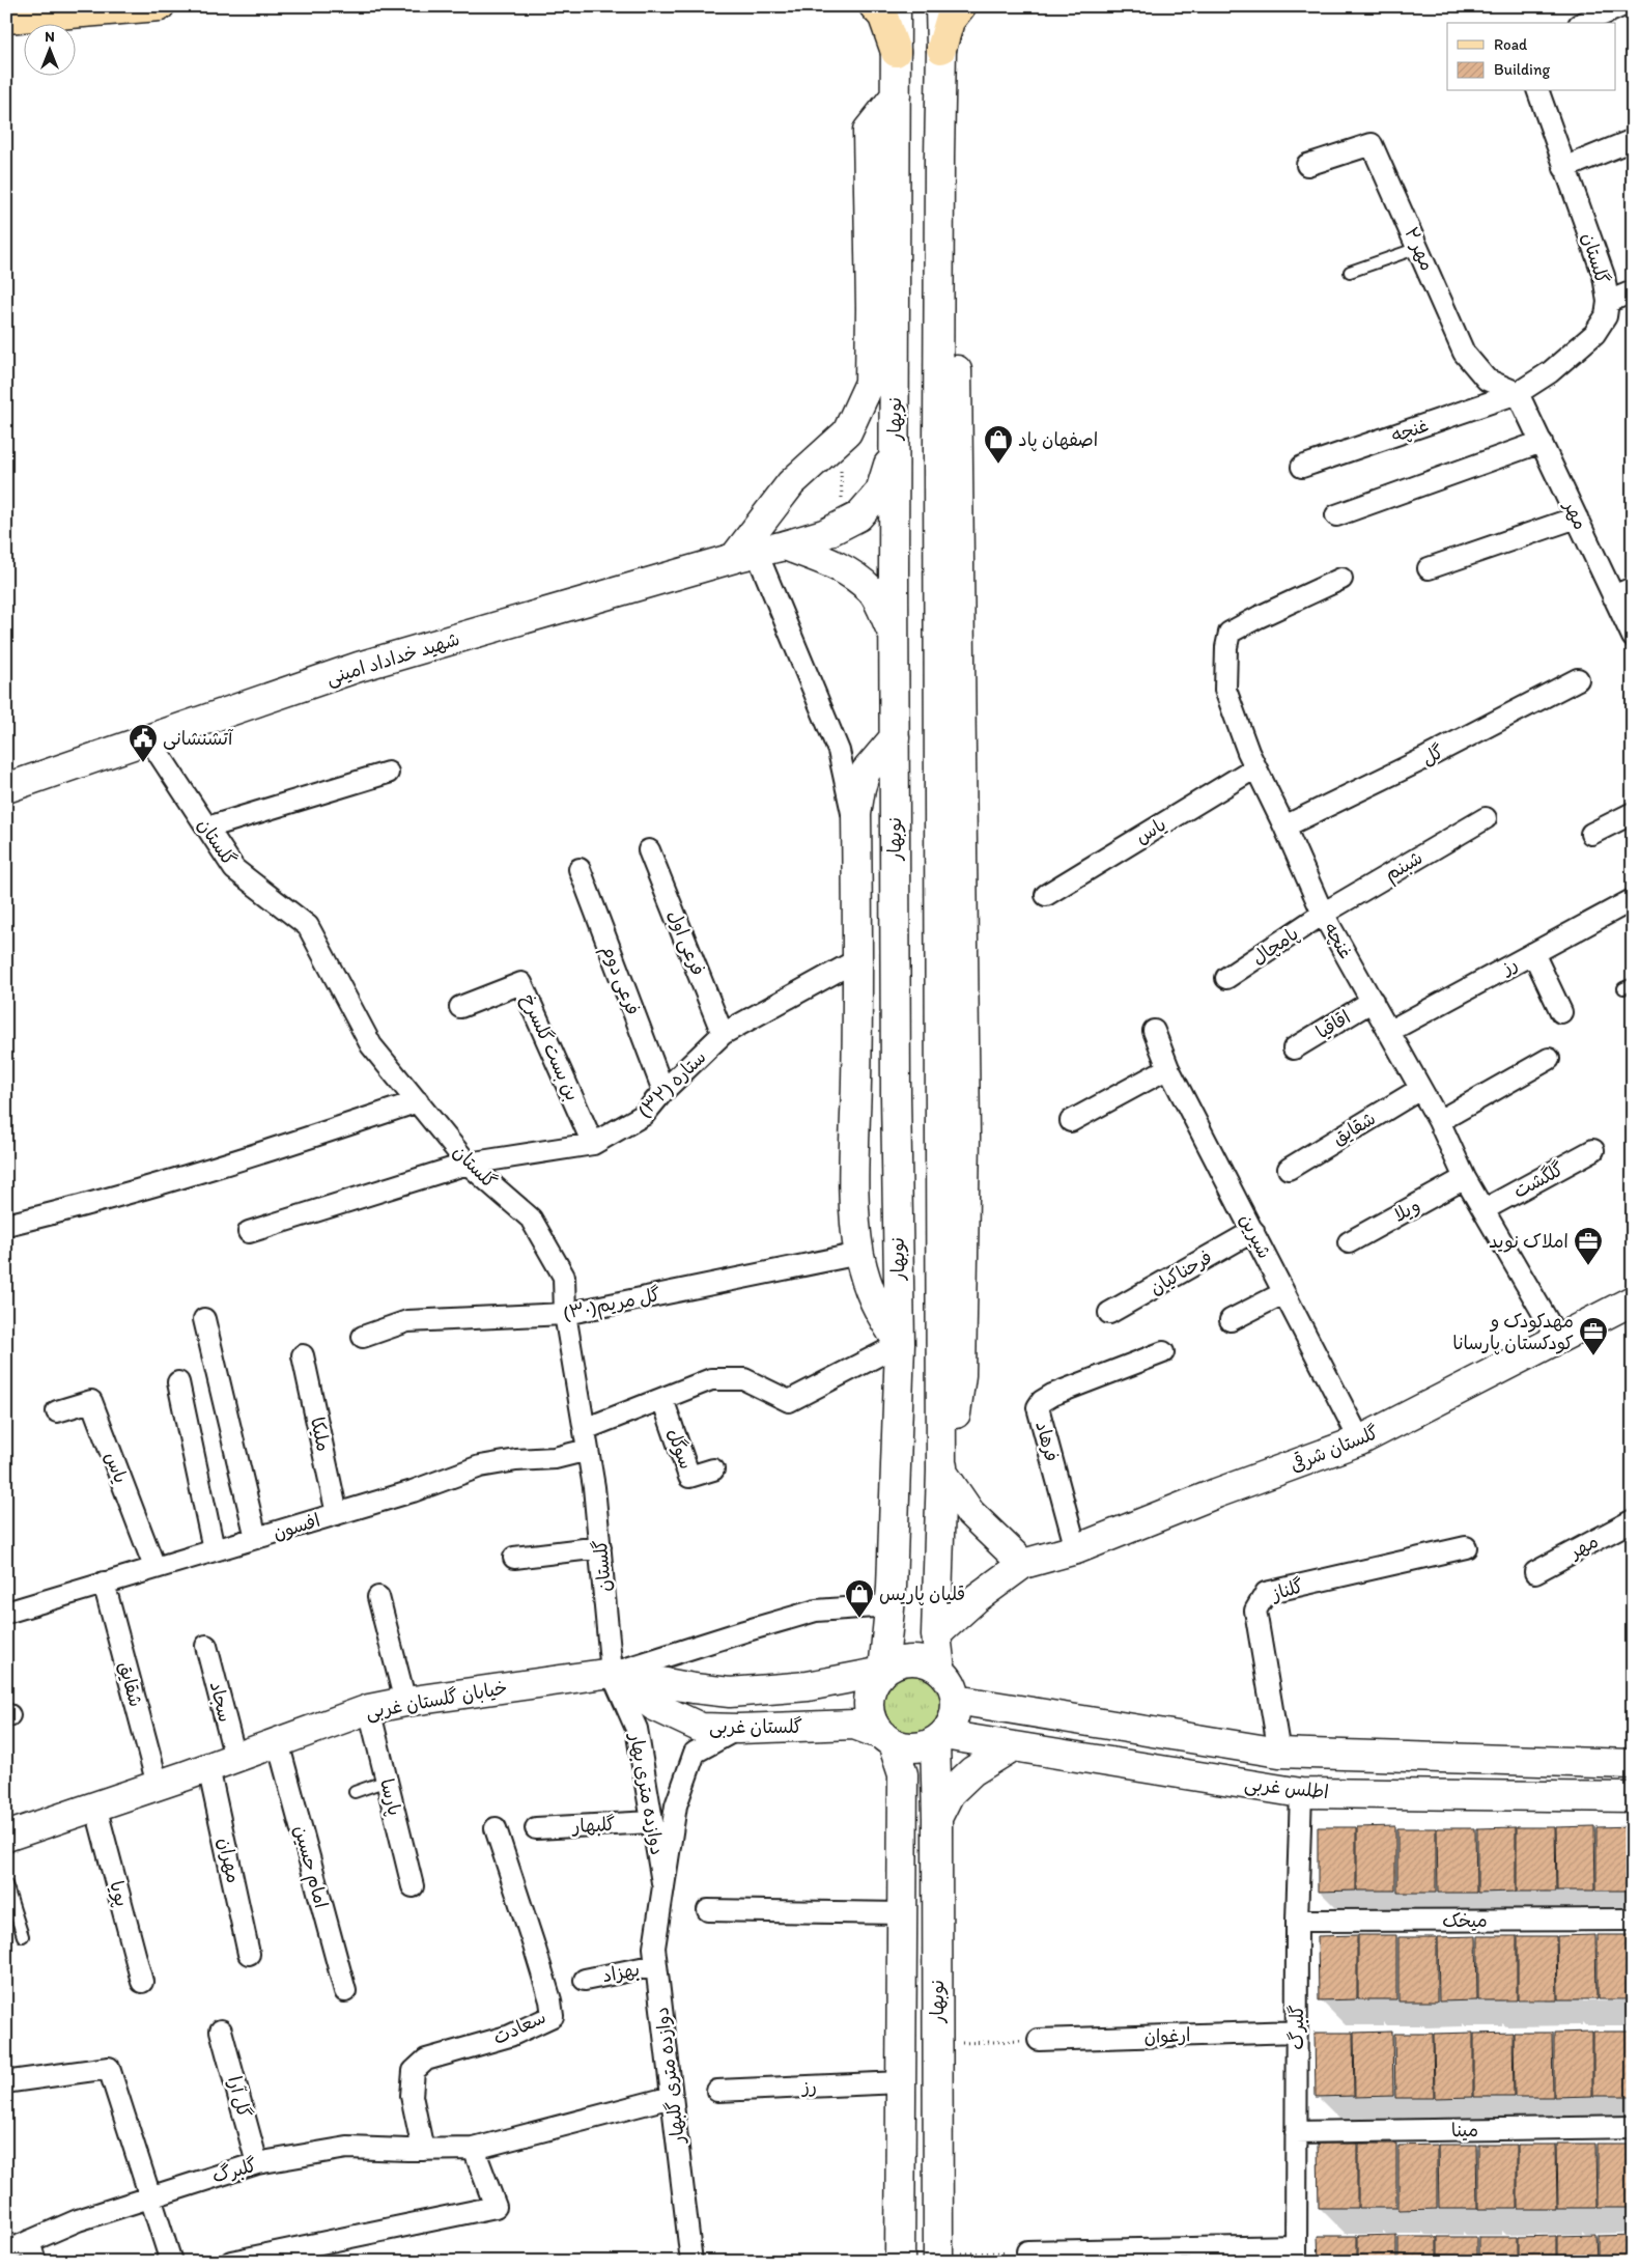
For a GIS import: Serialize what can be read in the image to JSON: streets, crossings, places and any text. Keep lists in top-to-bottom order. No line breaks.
{"streets":{"street":["مهر ۲","گلستان","نوبهار","غنچه","مهر","شهید خداداد امینی","گل","یاس","شبنم","فرعی اول","پامچال","رز","فرعی دوم","اقاقیا","بن بست گلسرخ","ستاره (۳۲)","شقایق","گلگشت","ویلا","شیرین","فرحناکیان","گل مریم(۳۰)","ملیکا","فرهاد","سوگل","گلستان شرقی","افسون","گلناز","خیابان گلستان غربی","سجاد","گلستان غربی","اطلس غربی","دوازده متری بهار","پارسا","گلبهار","مهران","امام حسین","پویا","میخک","بهزاد","سعادت","گلبرگ","ارغوان","دوازده متری گلبهار","گل آرا","مینا"]},"crossings":[["مهر ۲","گلستان"],["مهر ۲","غنچه"],["مهر ۲","مهر"],["گلستان","غنچه"],["گلستان","مهر"],["گلستان","شهید خداداد امینی"],["گلستان","ستاره (۳۲)"],["گلستان","گل مریم(۳۰)"],["گلستان","افسون"],["گلستان","خیابان گلستان غربی"],["گلستان","گلستان غربی"],["گلستان","دوازده متری بهار"],["نوبهار","شهید خداداد امینی"],["نوبهار","رز"],["نوبهار","افسون"],["نوبهار","خیابان گلستان غربی"],["نوبهار","گلستان غربی"],["نوبهار","اطلس غربی"],["غنچه","مهر"],["غنچه","گل"],["غنچه","یاس"],["غنچه","شبنم"],["غنچه","پامچال"],["غنچه","رز"],["غنچه","اقاقیا"],["غنچه","شقایق"],["غنچه","گلگشت"],["غنچه","ویلا"],["غنچه","گلستان شرقی"],["یاس","افسون"],["شبنم","پامچال"],["فرعی اول","ستاره (۳۲)"],["فرعی دوم","ستاره (۳۲)"],["بن بست گلسرخ","ستاره (۳۲)"],["شقایق","افسون"],["شقایق","خیابان گلستان غربی"],["شیرین","فرحناکیان"],["شیرین","گلستان شرقی"],["ملیکا","افسون"],["فرهاد","گلستان شرقی"],["سوگل","افسون"],["گلناز","اطلس غربی"],["خیابان گلستان غربی","سجاد"],["خیابان گلستان غربی","گلستان غربی"],["خیابان گلستان غربی","اطلس غربی"],["خیابان گلستان غربی","دوازده متری بهار"],["خیابان گلستان غربی","پارسا"],["خیابان گلستان غربی","مهران"],["خیابان گلستان غربی","امام حسین"],["خیابان گلستان غربی","پویا"],["گلستان غربی","اطلس غربی"],["گلستان غربی","دوازده متری بهار"],["گلستان غربی","دوازده متری گلبهار"],["اطلس غربی","گلبرگ"],["دوازده متری بهار","گلبهار"],["دوازده متری بهار","دوازده متری گلبهار"],["میخک","گلبرگ"],["بهزاد","دوازده متری گلبهار"],["سعادت","گلبرگ"],["گلبرگ","ارغوان"],["گلبرگ","دوازده متری گلبهار"],["گلبرگ","گل آرا"],["گلبرگ","مینا"]],"places":{"shop":["اصفهان پاد","قلیان پاریس"],"public building":["آتشنشانی"],"office":["املاک نوید","مهدکودک و کودکستان پارسانا"]},"legend":["Road","Building"],"north":"top"}
